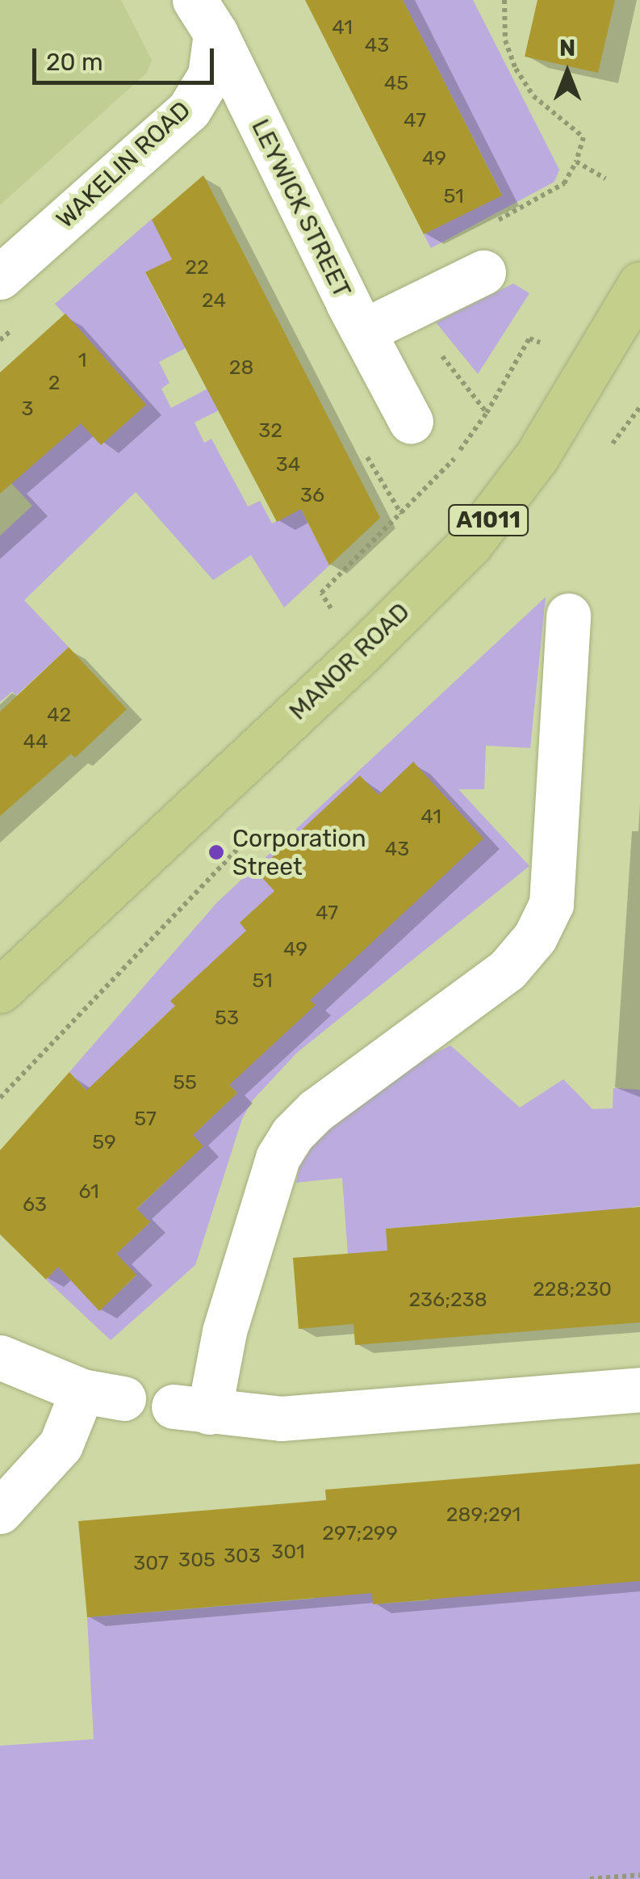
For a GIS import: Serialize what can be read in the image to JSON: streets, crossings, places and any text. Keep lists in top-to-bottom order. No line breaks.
{"streets":{"main road":["A1011","MANOR ROAD"],"street":["WAKELIN ROAD","LEYWICK STREET"]},"crossings":[["WAKELIN ROAD","LEYWICK STREET"]],"places":["Corporation Street"],"house_numbers":["41","43","45","47","49","51","22","24","1","28","2","3","32","34","36","42","44","41","43","47","49","51","53","55","57","59","61","63","228;230","236;238","289;291","297;299","301","303","305","307"],"scale_bar":"20 m","north":"top"}
